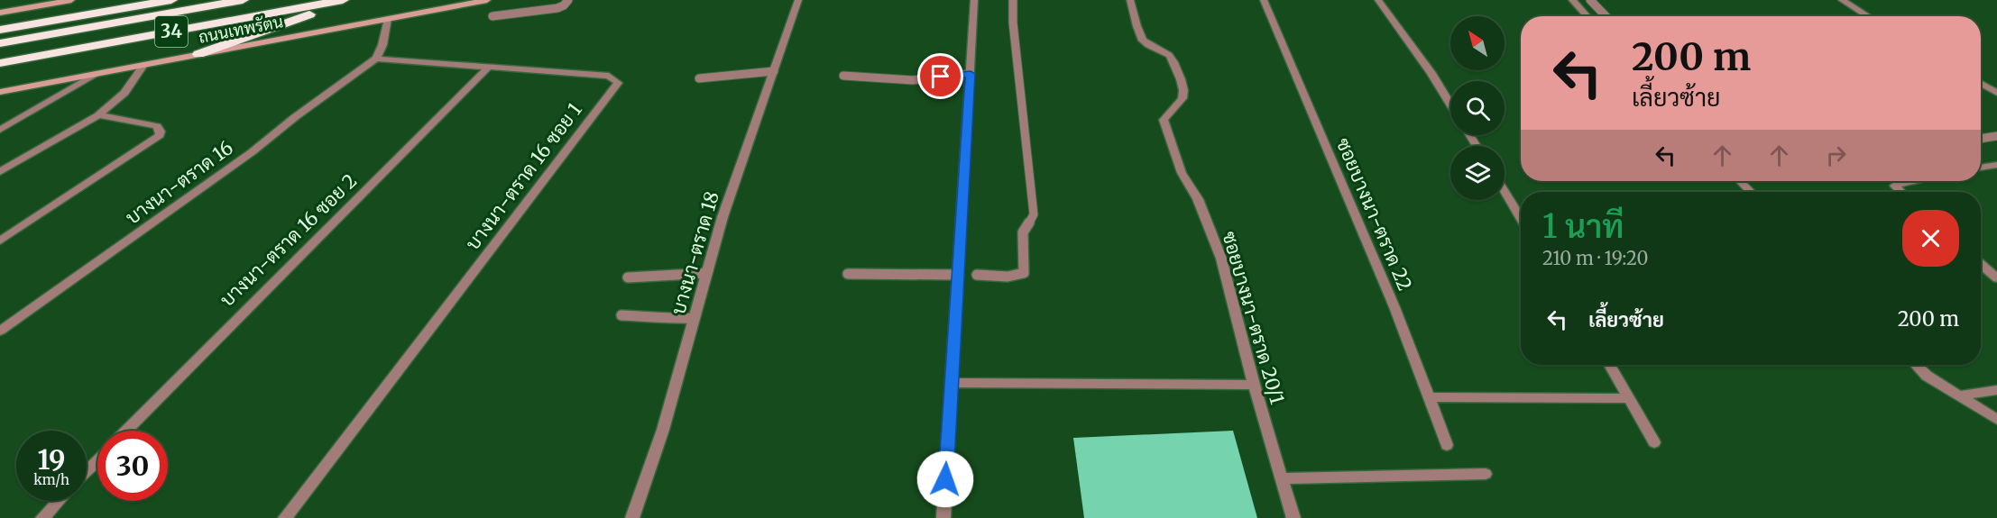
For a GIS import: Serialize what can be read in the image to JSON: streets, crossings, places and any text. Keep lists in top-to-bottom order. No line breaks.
{"streets":{"highway":["ถนนเทพรัตน","34"],"street":["บางนา-ตราด 16 ซอย 1","บางนา-ตราด 16","ซอยบางนา-ตราด 22","บางนา-ตราด 16 ซอย 2","บางนา-ตราด 18","ซอยบางนา-ตราด 20/1"]},"crossings":[["บางนา-ตราด 16 ซอย 1","บางนา-ตราด 16"],["บางนา-ตราด 16 ซอย 1","บางนา-ตราด 16 ซอย 2"]],"north":"top left","page":{"turn":["200 m","เลี้ยวซ้าย"],"heading":["1 นาที","210 m · 19:20"],"list":[{"name":"เลี้ยวซ้าย","value":"200 m"}],"speed":"19 km/h","limit":"30"}}
